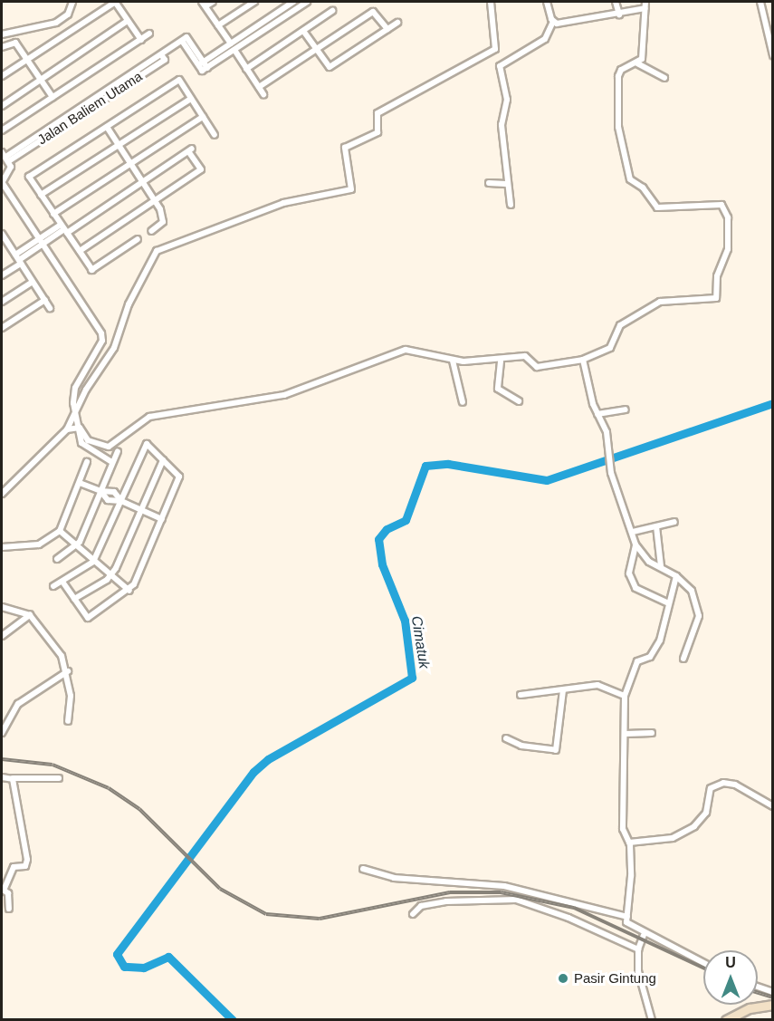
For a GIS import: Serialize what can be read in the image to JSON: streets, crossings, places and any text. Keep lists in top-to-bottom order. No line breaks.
{"streets":{"street":["Jalan Baliem Utama"]},"water":["Cimatuk"],"places":["Pasir Gintung"],"north":"top"}
